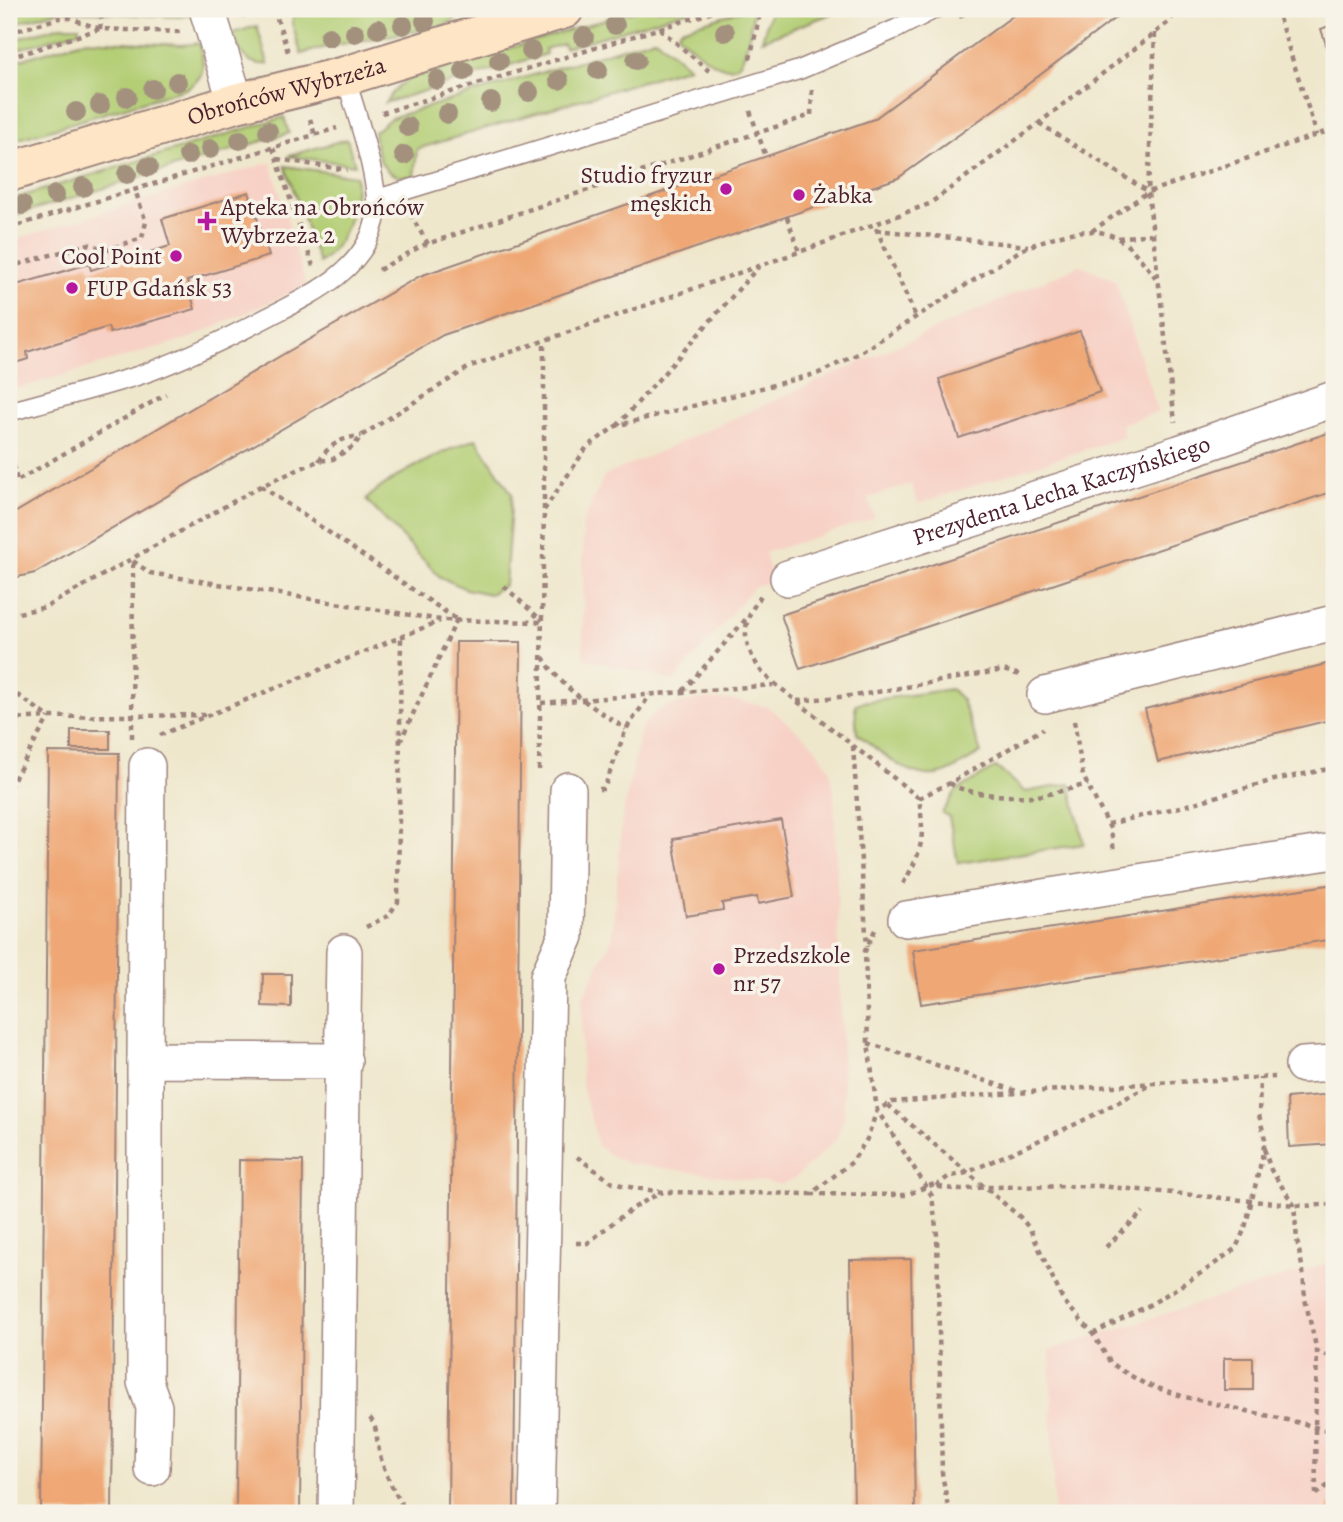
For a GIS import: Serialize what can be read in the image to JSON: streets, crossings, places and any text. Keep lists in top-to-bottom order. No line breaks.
{"streets":{"main road":["Obrońców Wybrzeża"],"street":["Prezydenta Lecha Kaczyńskiego"]},"places":{"other":["Studio fryzur męskich","Żabka","Cool Point","FUP Gdańsk 53","Przedszkole nr 57"],"health":["Apteka na Obrońców Wybrzeża 2"]}}
